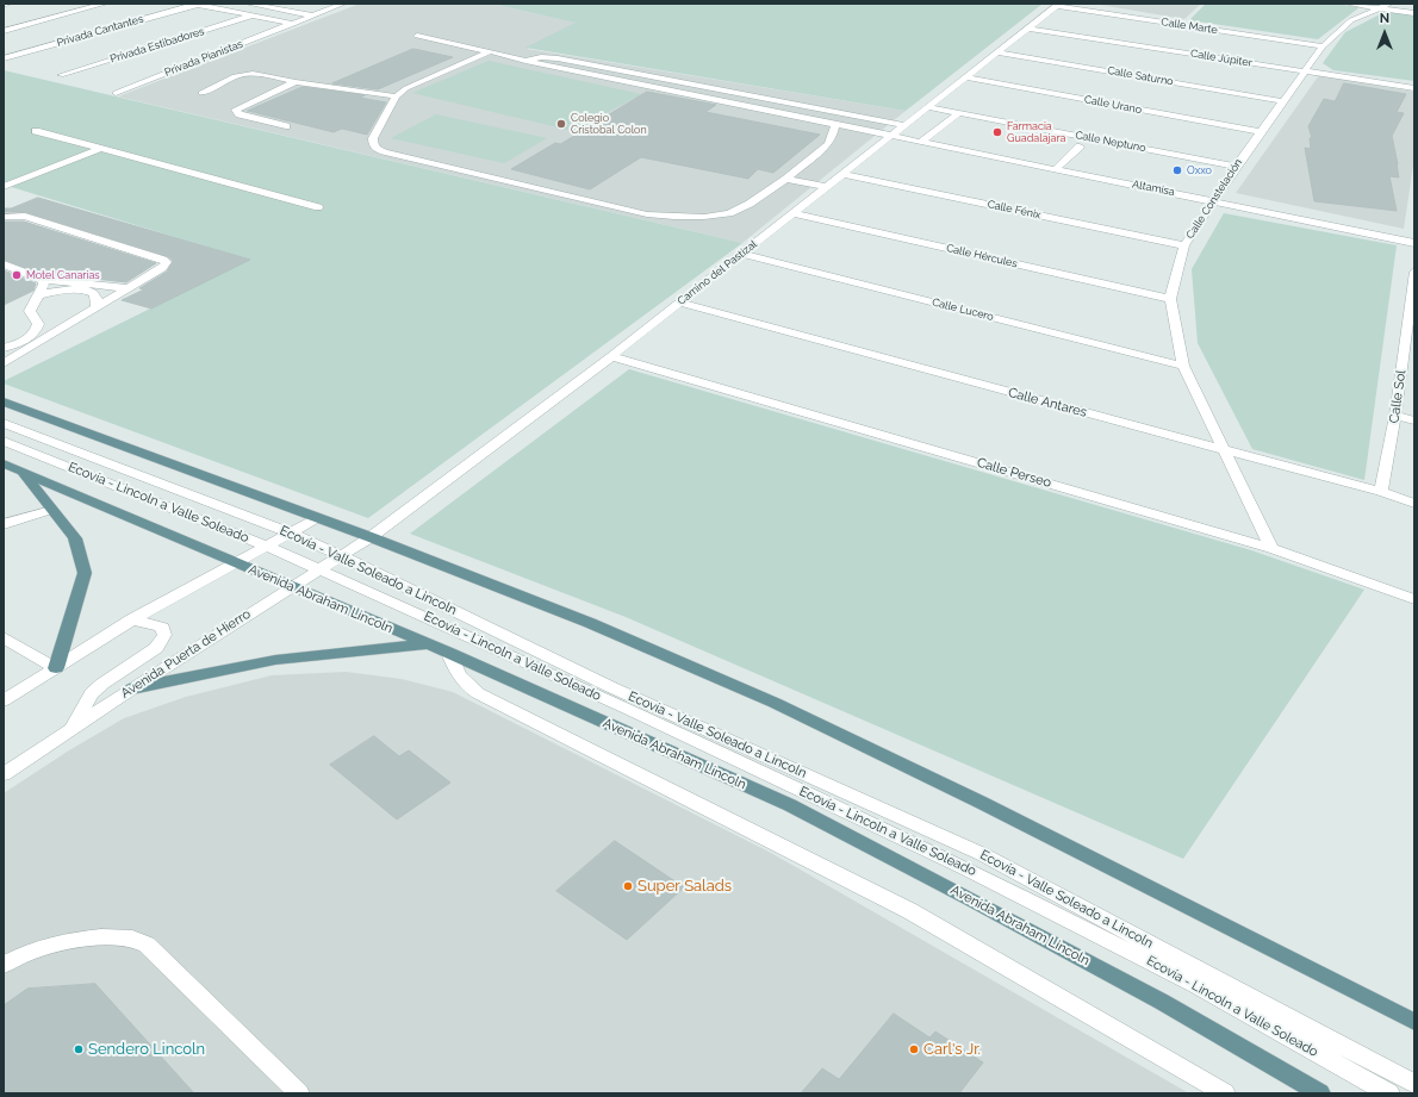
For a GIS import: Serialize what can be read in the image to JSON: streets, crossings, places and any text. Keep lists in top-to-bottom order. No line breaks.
{"streets":{"main road":["Avenida Abraham Lincoln"],"street":["Calle Marte","Privada Cantantes","Privada Estibadores","Privada Pianistas","Calle Júpiter","Calle Saturno","Calle Urano","Calle Neptuno","Altamisa","Calle Constelación","Calle Fénix","Calle Hércules","Camino del Pastizal","Calle Lucero","Calle Sol","Calle Antares","Calle Perseo","Ecovía - Lincoln a Valle Soleado","Ecovía - Valle Soleado a Lincoln","Avenida Puerta de Hierro"]},"crossings":[["Calle Marte","Calle Constelación"],["Calle Marte","Camino del Pastizal"],["Calle Júpiter","Calle Constelación"],["Calle Júpiter","Camino del Pastizal"],["Calle Saturno","Calle Constelación"],["Calle Saturno","Camino del Pastizal"],["Calle Urano","Calle Constelación"],["Calle Urano","Camino del Pastizal"],["Calle Neptuno","Calle Constelación"],["Calle Neptuno","Camino del Pastizal"],["Altamisa","Calle Constelación"],["Altamisa","Camino del Pastizal"],["Calle Constelación","Calle Fénix"],["Calle Constelación","Calle Hércules"],["Calle Constelación","Calle Lucero"],["Calle Constelación","Calle Antares"],["Calle Constelación","Calle Perseo"],["Calle Fénix","Camino del Pastizal"],["Calle Hércules","Camino del Pastizal"],["Camino del Pastizal","Calle Lucero"],["Camino del Pastizal","Calle Antares"],["Camino del Pastizal","Calle Perseo"],["Camino del Pastizal","Avenida Puerta de Hierro"],["Calle Sol","Calle Antares"],["Ecovía - Lincoln a Valle Soleado","Avenida Puerta de Hierro"],["Ecovía - Valle Soleado a Lincoln","Avenida Puerta de Hierro"],["Avenida Abraham Lincoln","Avenida Puerta de Hierro"]],"places":["Colegio Cristobal Colon","Farmacia Guadalajara","Oxxo","Motel Canarias","Super Salads","Sendero Lincoln","Carl's Jr."],"north":"top"}
